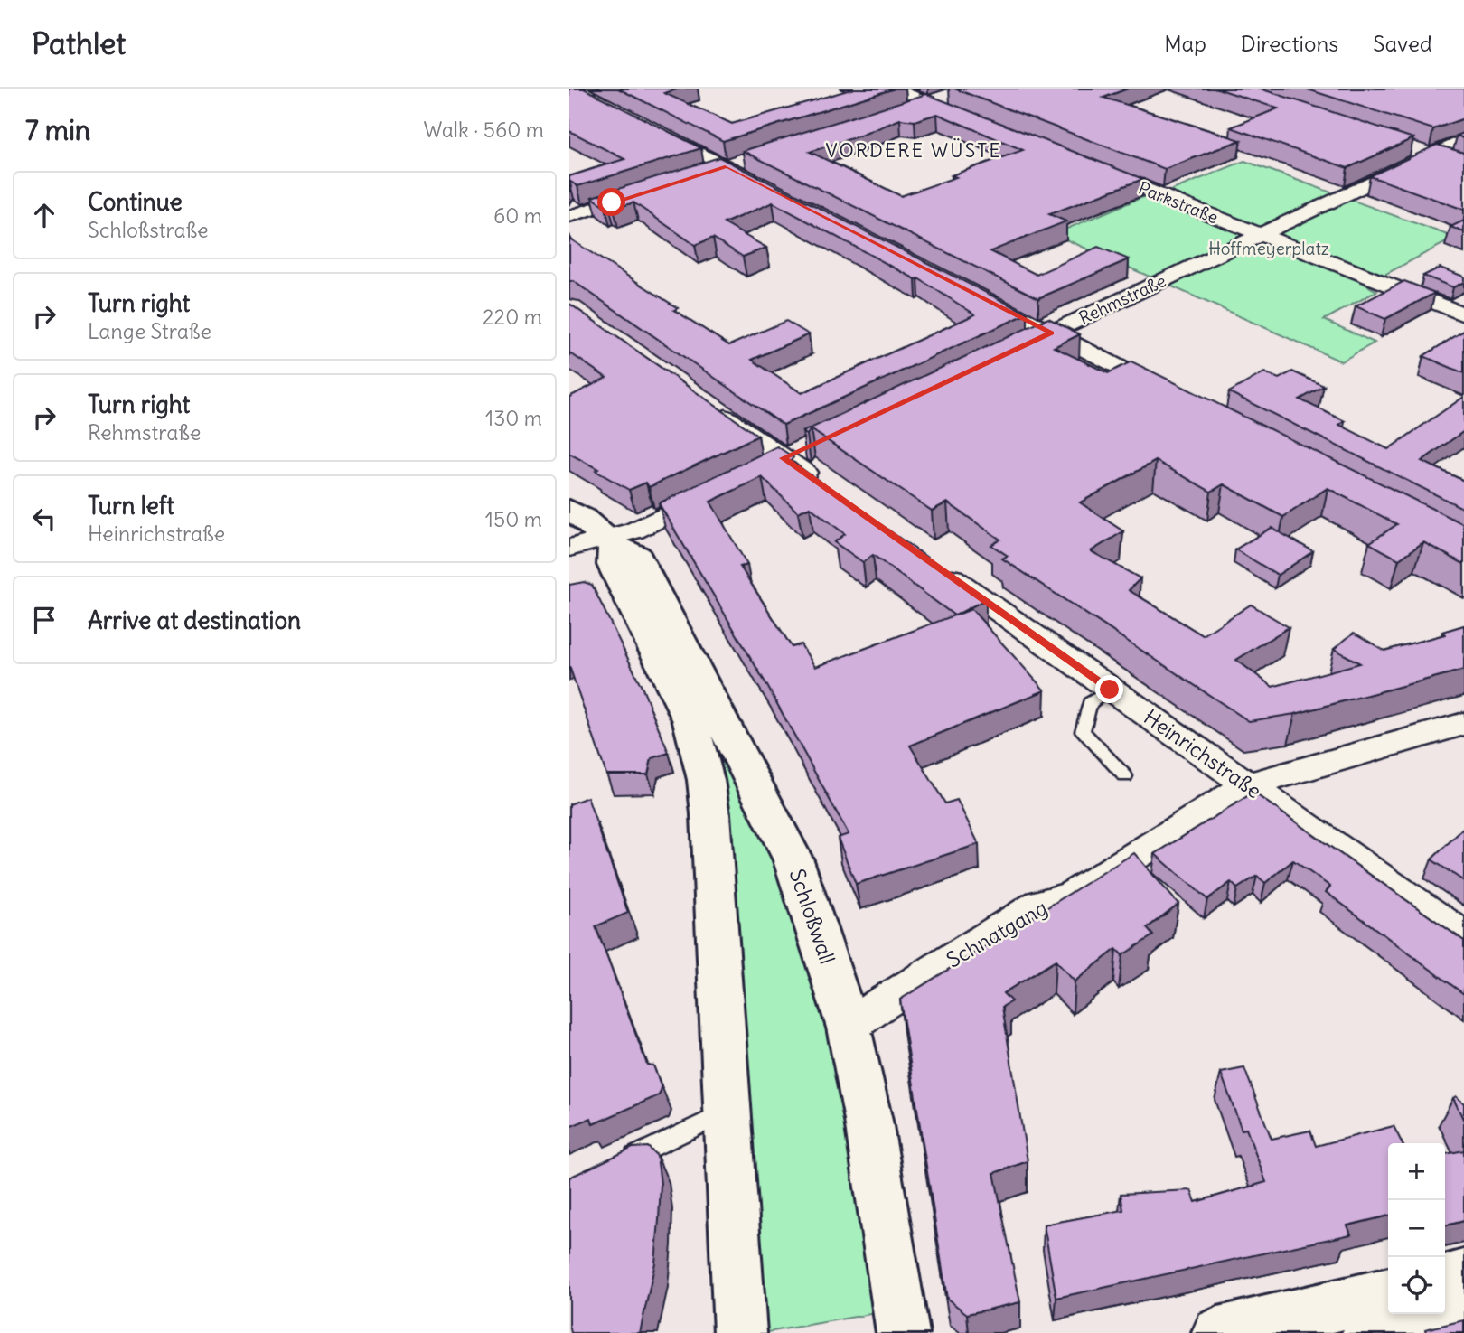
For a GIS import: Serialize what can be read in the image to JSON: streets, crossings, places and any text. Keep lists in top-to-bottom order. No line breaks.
{"streets":{"main road":["Schloßwall"],"street":["Parkstraße","Rehmstraße","Heinrichstraße","Schnatgang"]},"crossings":[["Parkstraße","Rehmstraße"],["Heinrichstraße","Schnatgang"],["Schloßwall","Schnatgang"]],"districts":["VORDERE WÜSTE"],"parks":["Hoffmeyerplatz"],"page":{"header":"Pathlet","nav":["Map","Directions","Saved"],"heading":["7 min","Walk · 560 m"],"list":[["Continue","Schloßstraße","60 m"],["Turn right","Lange Straße","220 m"],["Turn right","Rehmstraße","130 m"],["Turn left","Heinrichstraße","150 m"],"Arrive at destination"],"map_buttons":["+","−"]}}
